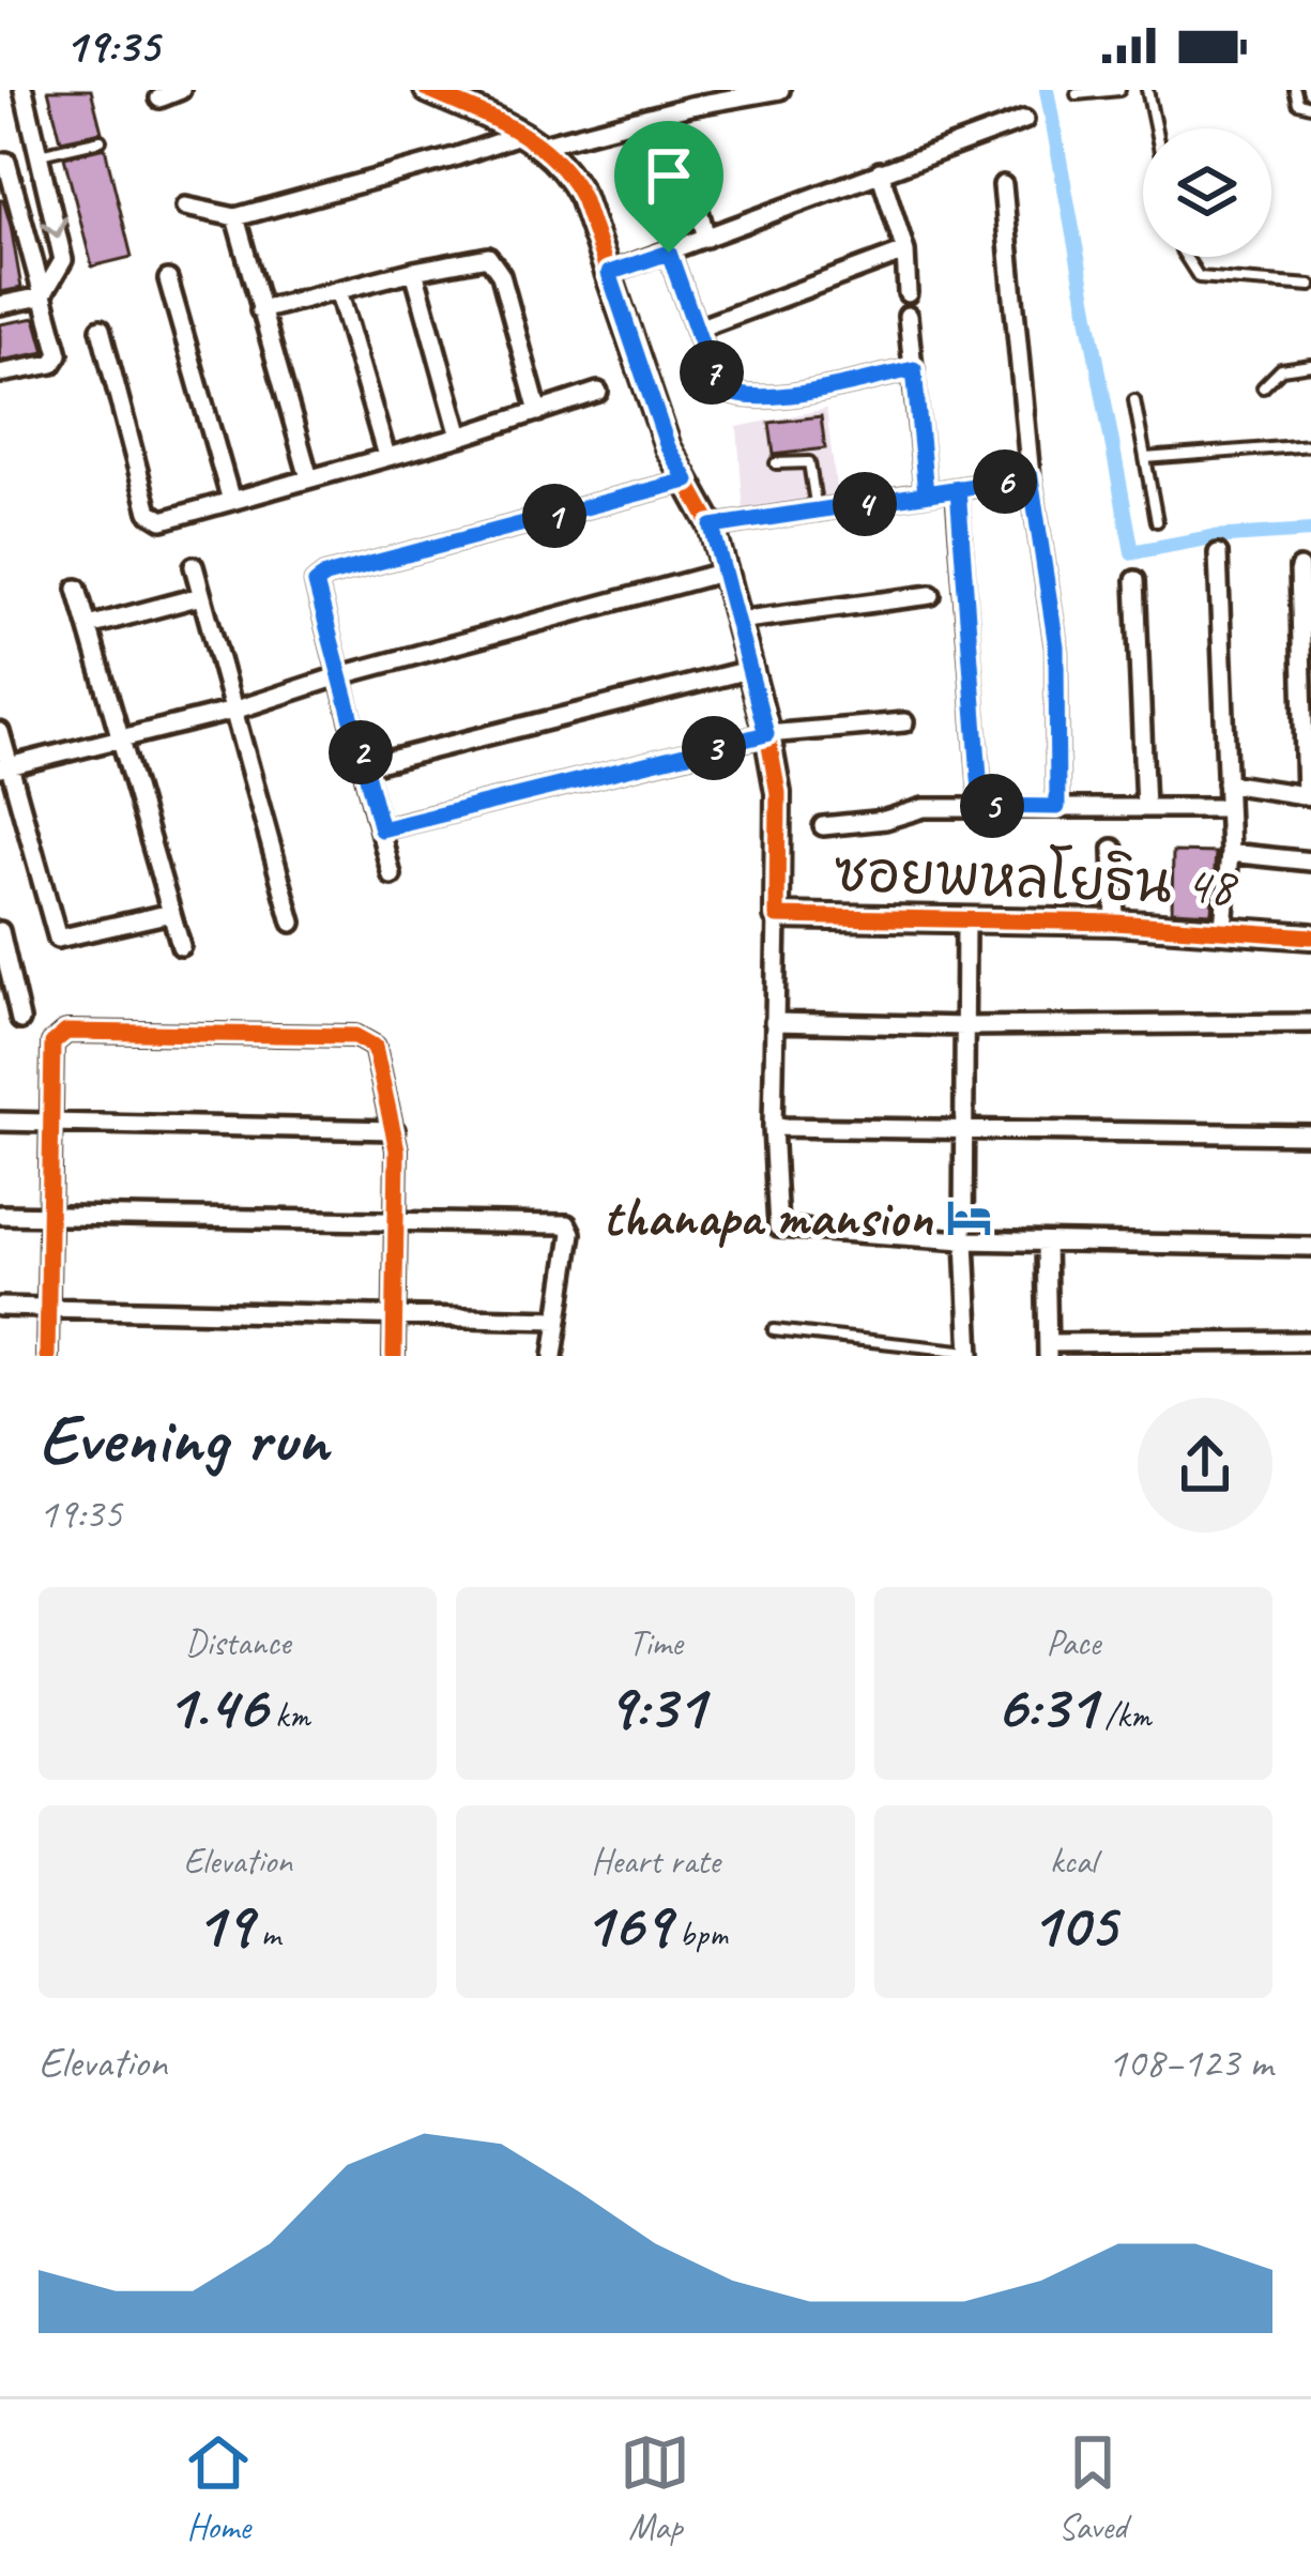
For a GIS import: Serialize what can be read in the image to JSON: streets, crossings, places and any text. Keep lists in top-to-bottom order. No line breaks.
{"streets":{"street":["ซอยพหลโยธิน 48"]},"places":{"hotel":["thanapa mansion"]},"page":{"status":"19:35","pins":["7","6","4","1","3","2","5"],"heading":["Evening run","19:35"],"stats":[["Distance","1.46 km"],["Time","9:31"],["Pace","6:31 /km"],["Elevation","19 m"],["Heart rate","169 bpm"],["kcal","105"]],"chart":["Elevation","108–123 m"],"tabs":["Home","Map","Saved"]}}
